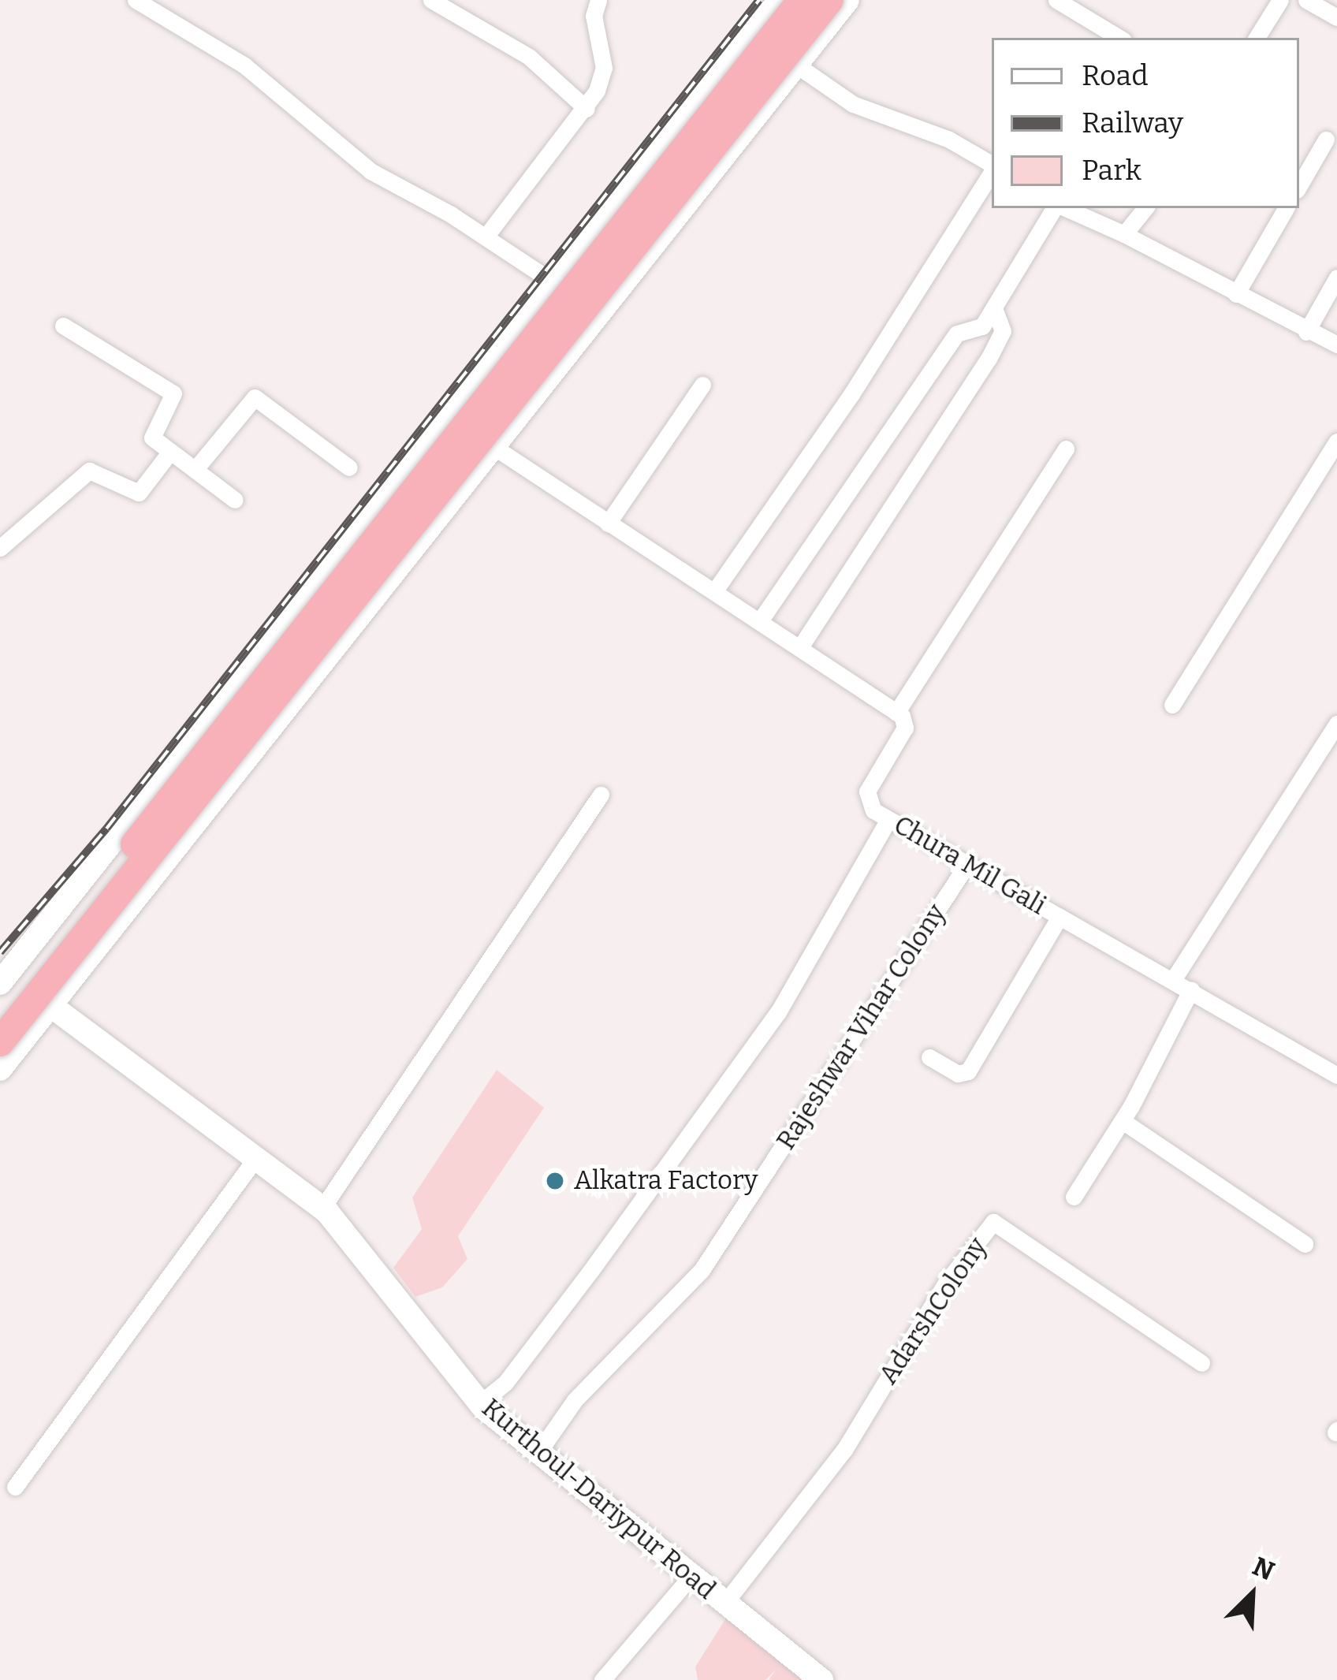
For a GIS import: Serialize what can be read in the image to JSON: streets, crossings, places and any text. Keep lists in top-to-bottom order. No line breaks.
{"streets":{"street":["Chura Mil Gali","Rajeshwar Vihar Colony","AdarshColony","Kurthoul-Dariypur Road"]},"crossings":[["Chura Mil Gali","Rajeshwar Vihar Colony"],["Rajeshwar Vihar Colony","Kurthoul-Dariypur Road"],["AdarshColony","Kurthoul-Dariypur Road"]],"places":["Alkatra Factory"],"legend":["Road","Railway","Park"],"north":"top right"}
